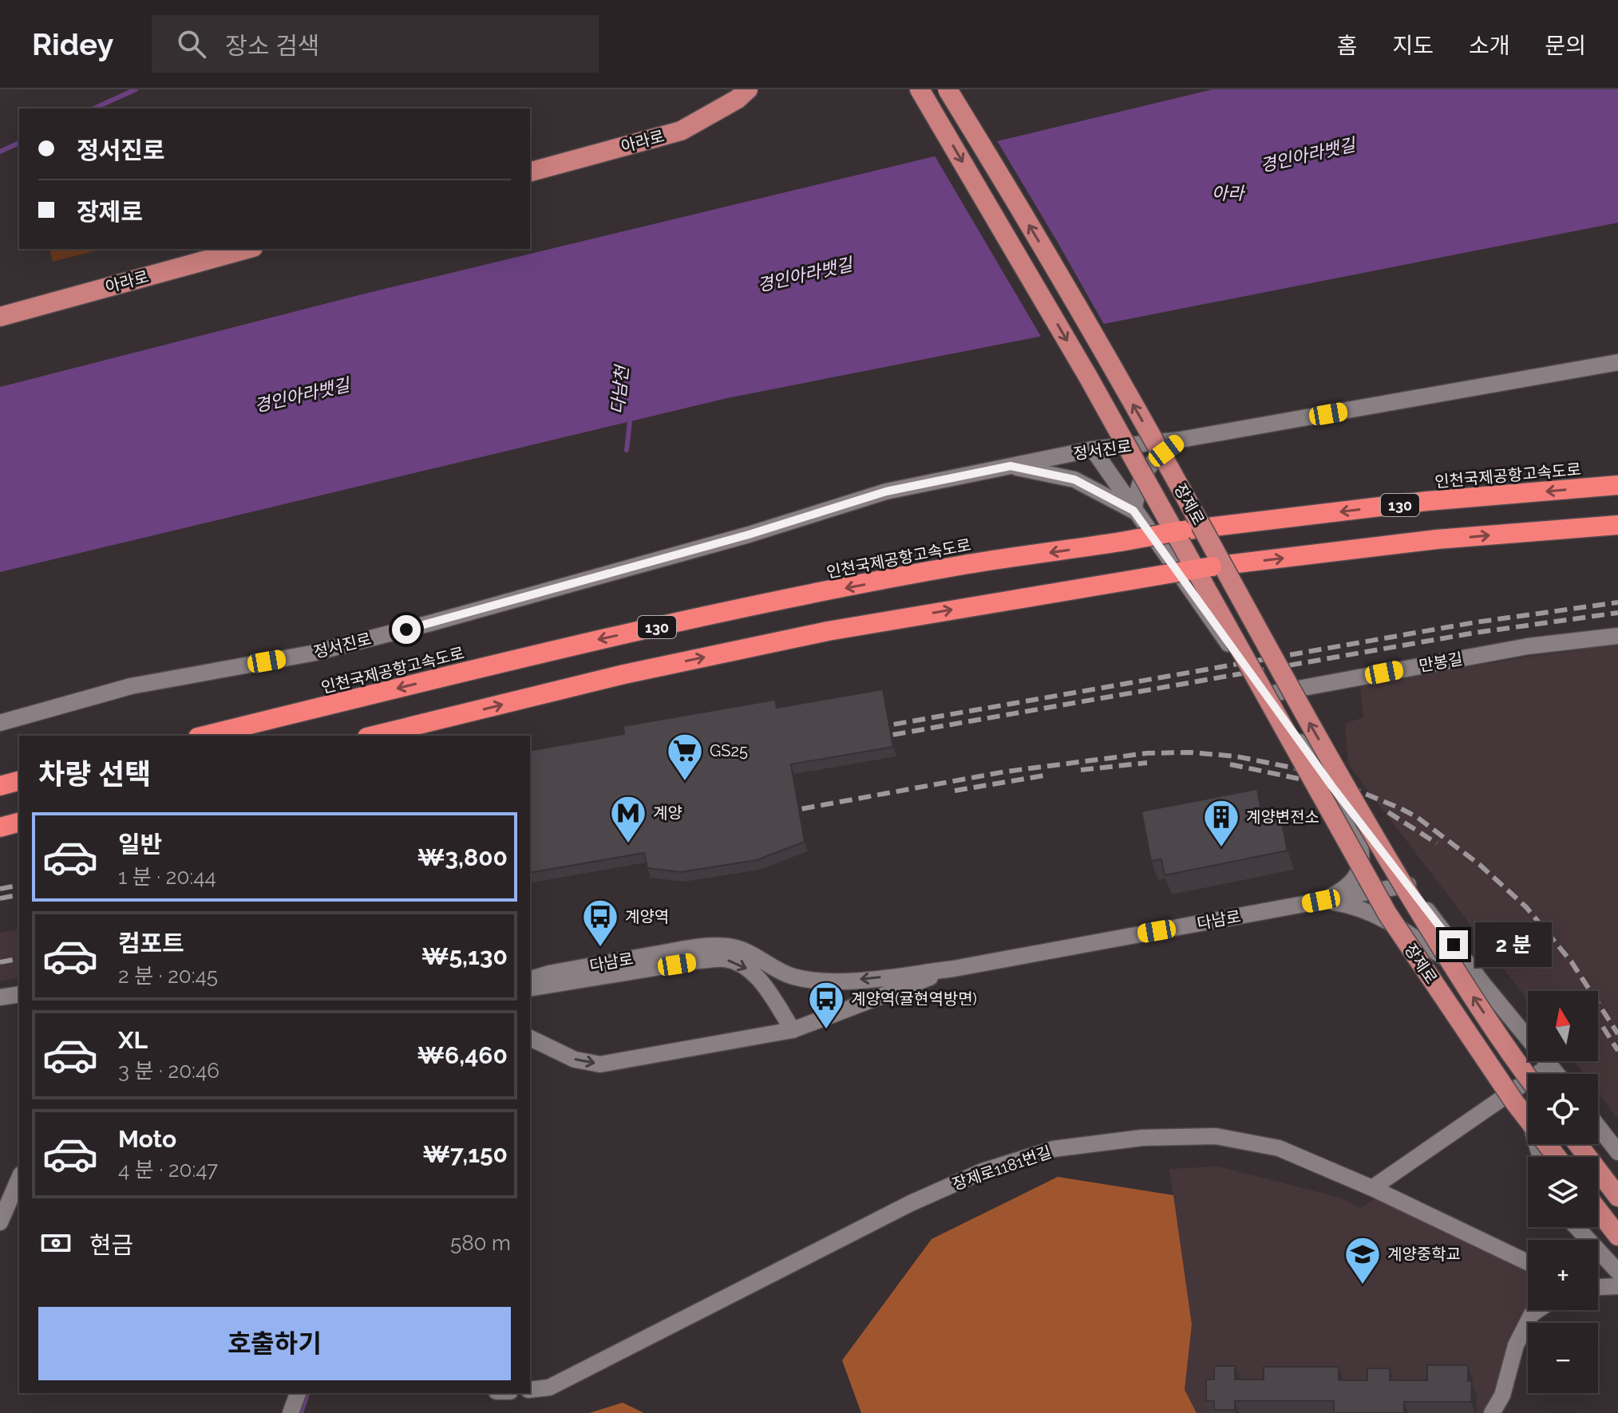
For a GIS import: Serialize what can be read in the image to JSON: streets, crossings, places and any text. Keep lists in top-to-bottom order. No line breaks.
{"streets":{"highway":["인천국제공항고속도로","130"],"main road":["아라로","장제로"],"street":["정서진로","만봉길","다남로","장제로1181번길"]},"water":["경인아라뱃길","아라","다남천"],"places":{"supermarket":["GS25"],"metro station":["계양"],"building":["계양변전소"],"bus stop":["계양역","계양역(귤현역방면)"],"school or university":["계양중학교"]},"north":"top","page":{"header":"Ridey","search":"장소 검색","nav":["홈","지도","소개","문의"],"banner":["정서진로","장제로"],"heading":"차량 선택","list":[{"name":"일반","note":"1 분 · 20:44","value":"₩3,800"},{"name":"컴포트","note":"2 분 · 20:45","value":"₩5,130"},{"name":"XL","note":"3 분 · 20:46","value":"₩6,460"},{"name":"Moto","note":"4 분 · 20:47","value":"₩7,150"}],"bubble":"2 분","map_buttons":["+","−"],"pay":["현금","580 m"],"buttons":"호출하기"}}
